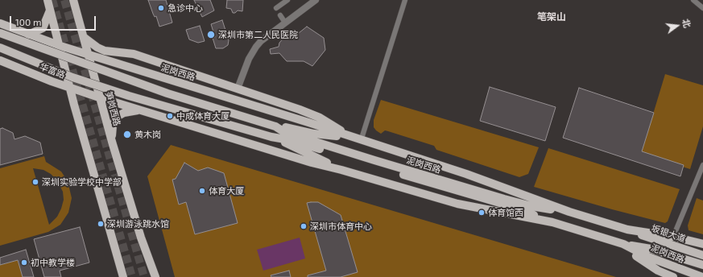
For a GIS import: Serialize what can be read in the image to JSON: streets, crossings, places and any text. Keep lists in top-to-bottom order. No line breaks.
{"streets":{"main road":["华富路","泥岗西路","笋岗西路","坂银大道"]},"crossings":[["华富路","泥岗西路"],["华富路","笋岗西路"],["泥岗西路","笋岗西路"],["泥岗西路","坂银大道"]],"districts":["笔架山"],"places":["急诊中心","深圳市第二人民医院","中成体育大厦","黄木岗","深圳实验学校中学部","体育大厦","体育馆西","深圳游泳跳水馆","深圳市体育中心","初中教学楼"],"scale_bar":"100 m","north":"right"}
